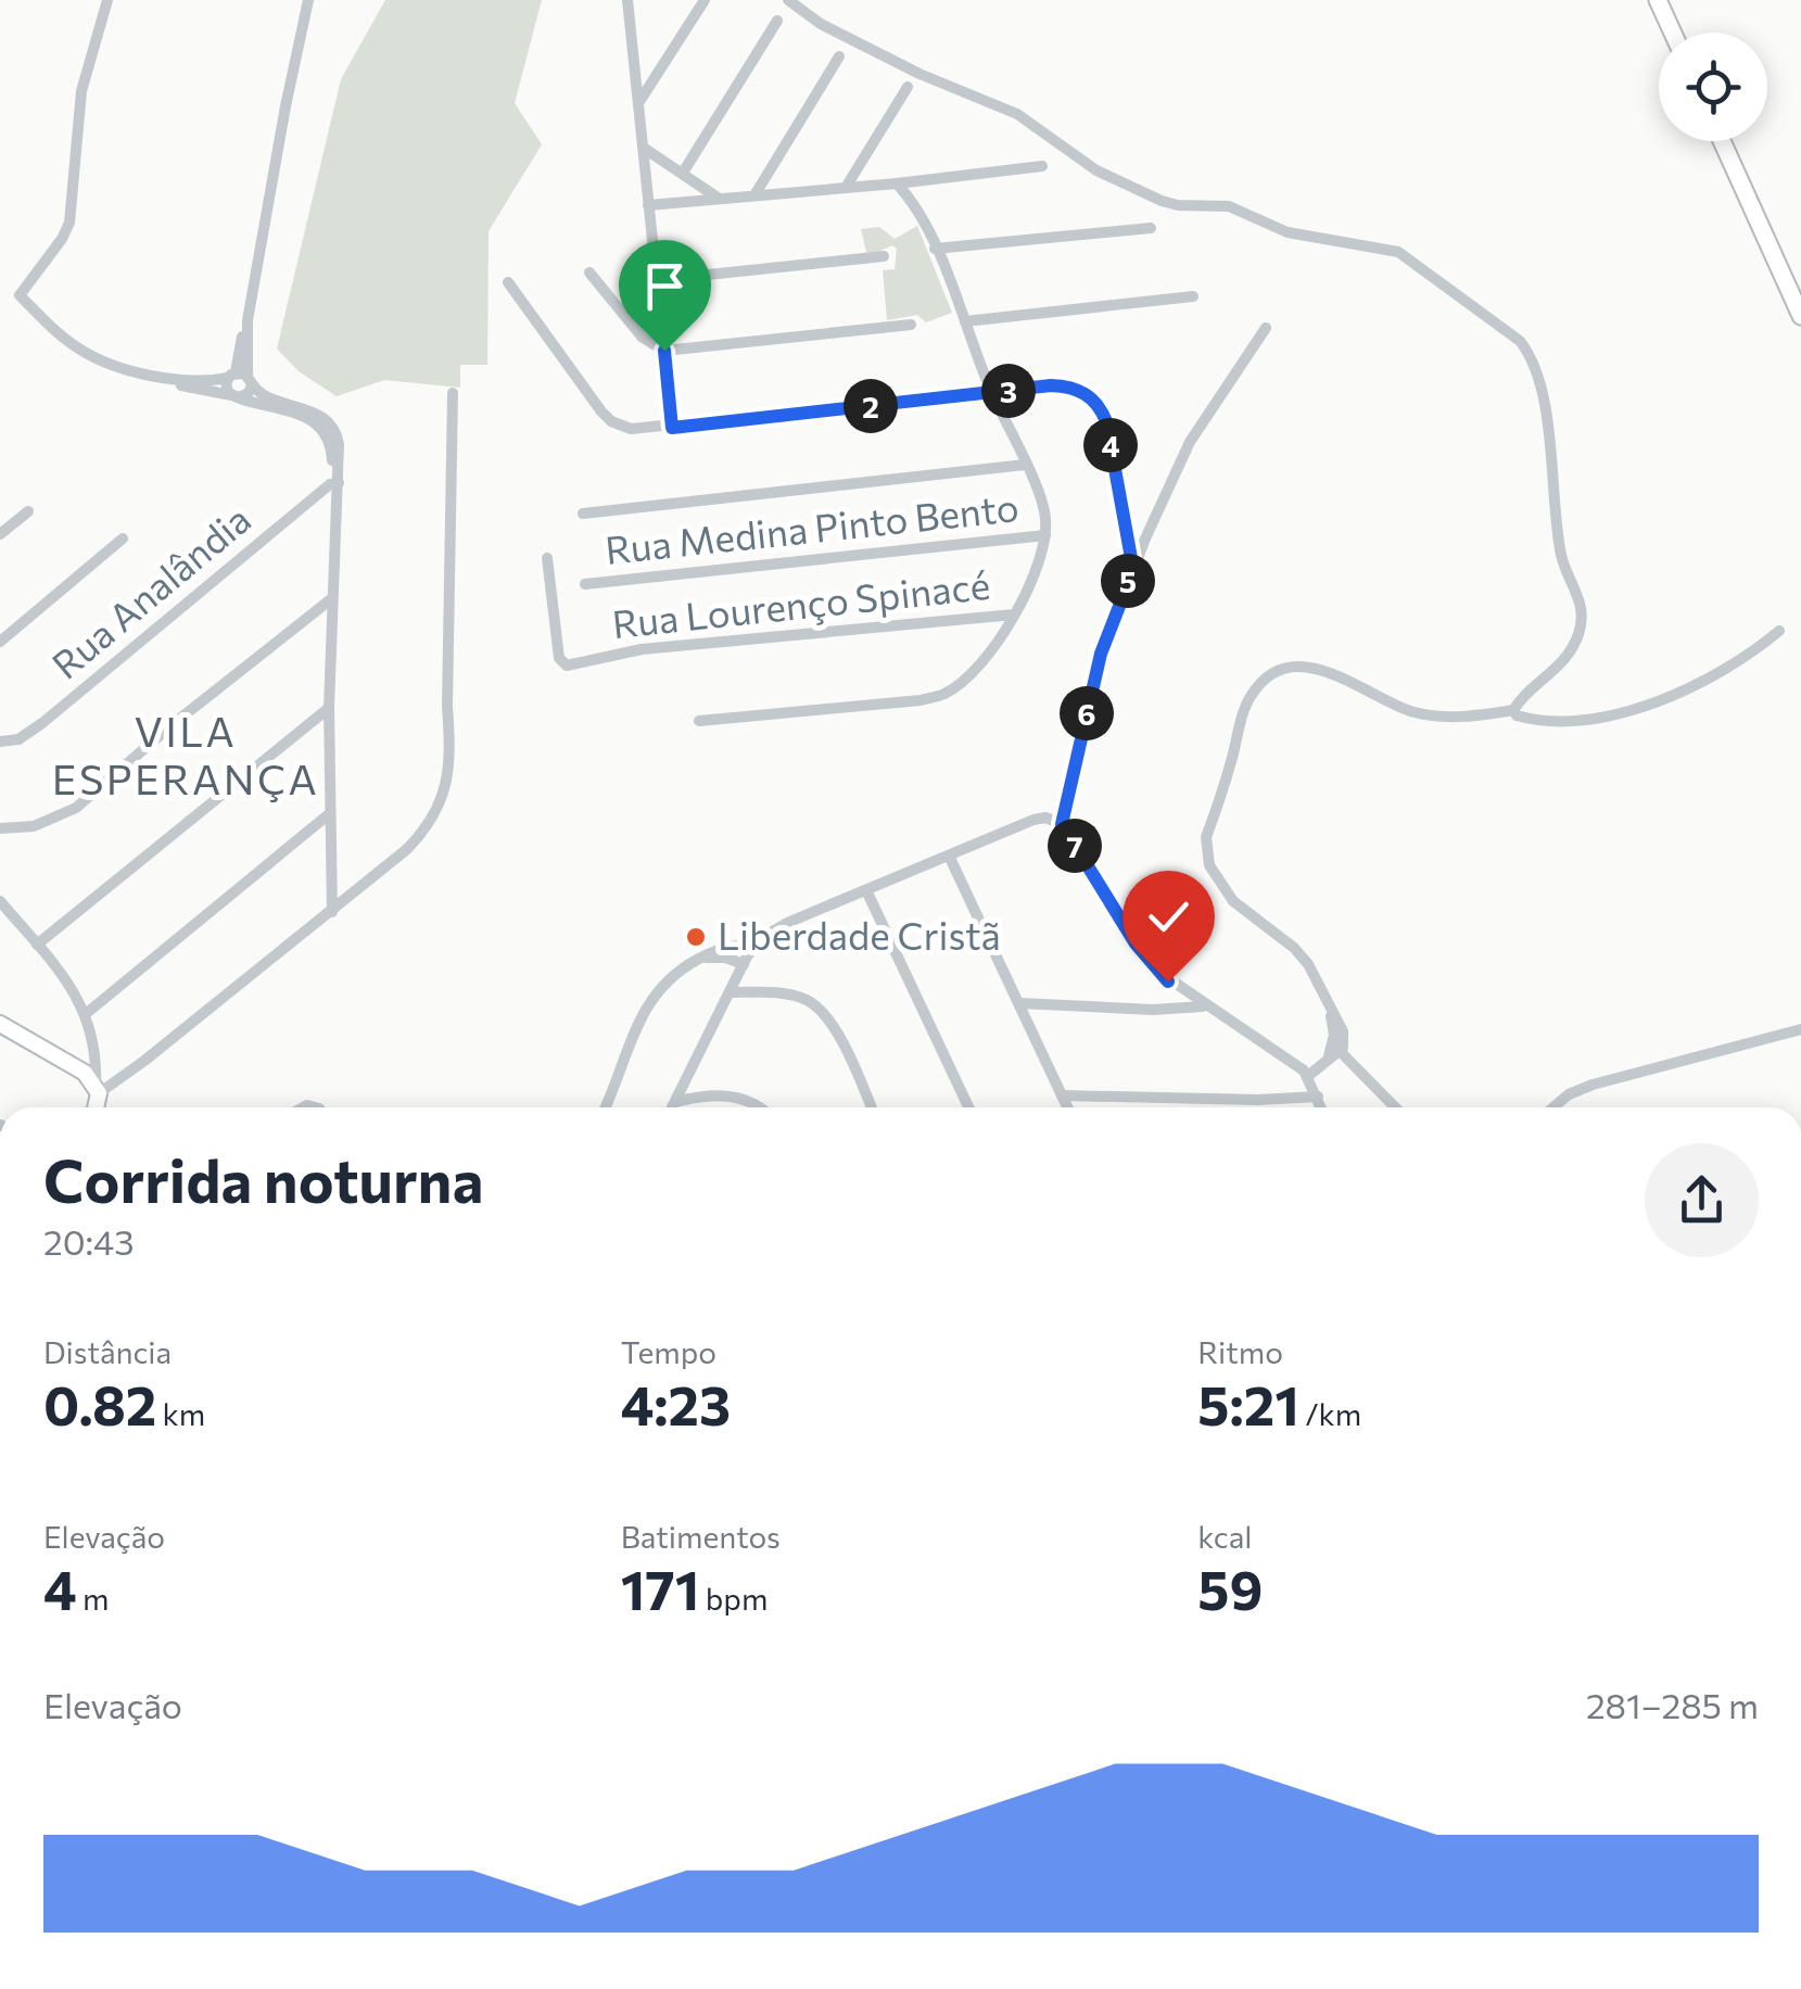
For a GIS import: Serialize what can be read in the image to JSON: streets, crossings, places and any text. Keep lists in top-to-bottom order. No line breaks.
{"streets":{"street":["Rua Medina Pinto Bento","Rua Analândia","Rua Lourenço Spinacé"]},"districts":["VILA ESPERANÇA"],"places":["Liberdade Cristã"],"page":{"pins":["3","2","4","5","6","7"],"heading":["Corrida noturna","20:43"],"stats":[["Distância","0.82 km"],["Tempo","4:23"],["Ritmo","5:21 /km"],["Elevação","4 m"],["Batimentos","171 bpm"],["kcal","59"]],"chart":["Elevação","281–285 m"]}}
